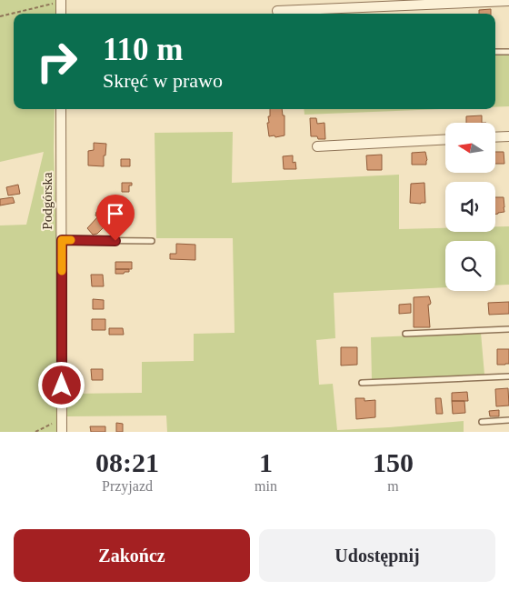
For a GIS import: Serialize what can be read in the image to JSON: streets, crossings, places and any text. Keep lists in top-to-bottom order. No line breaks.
{"streets":{"street":["Podgórska"]},"north":"left","page":{"turn":["110 m","Skręć w prawo"],"eta":["08:21","Przyjazd","1","min","150","m"],"buttons":["Zakończ","Udostępnij"]}}
